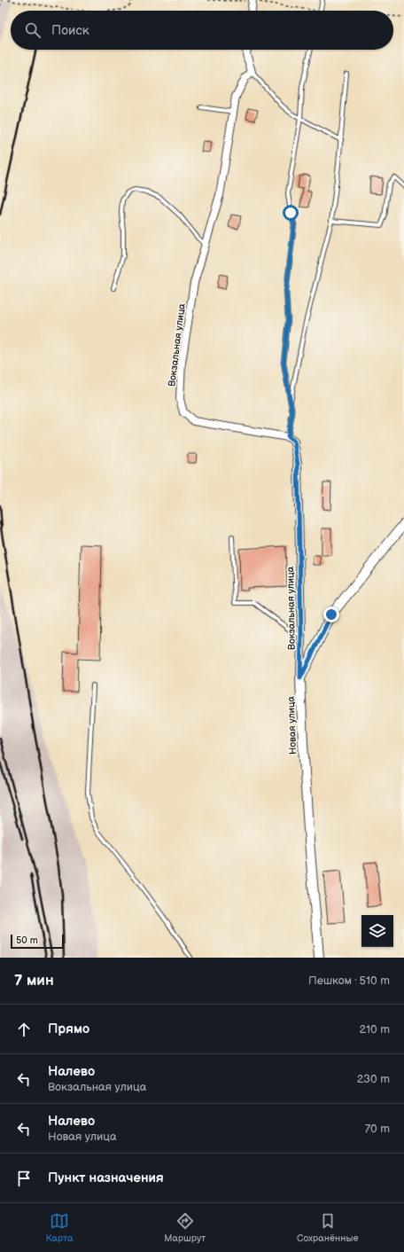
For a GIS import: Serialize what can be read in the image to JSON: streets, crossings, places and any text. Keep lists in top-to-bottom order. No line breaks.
{"streets":{"street":["Вокзальная улица","Новая улица"]},"crossings":[["Вокзальная улица","Новая улица"]],"scale_bar":"50 m","page":{"search":"Поиск","scale":"50 m","heading":["7 мин","Пешком · 510 m"],"list":[["Прямо","210 m"],["Налево","Вокзальная улица","230 m"],["Налево","Новая улица","70 m"],"Пункт назначения"],"nav":["Карта","Маршрут","Сохранённые"]}}
